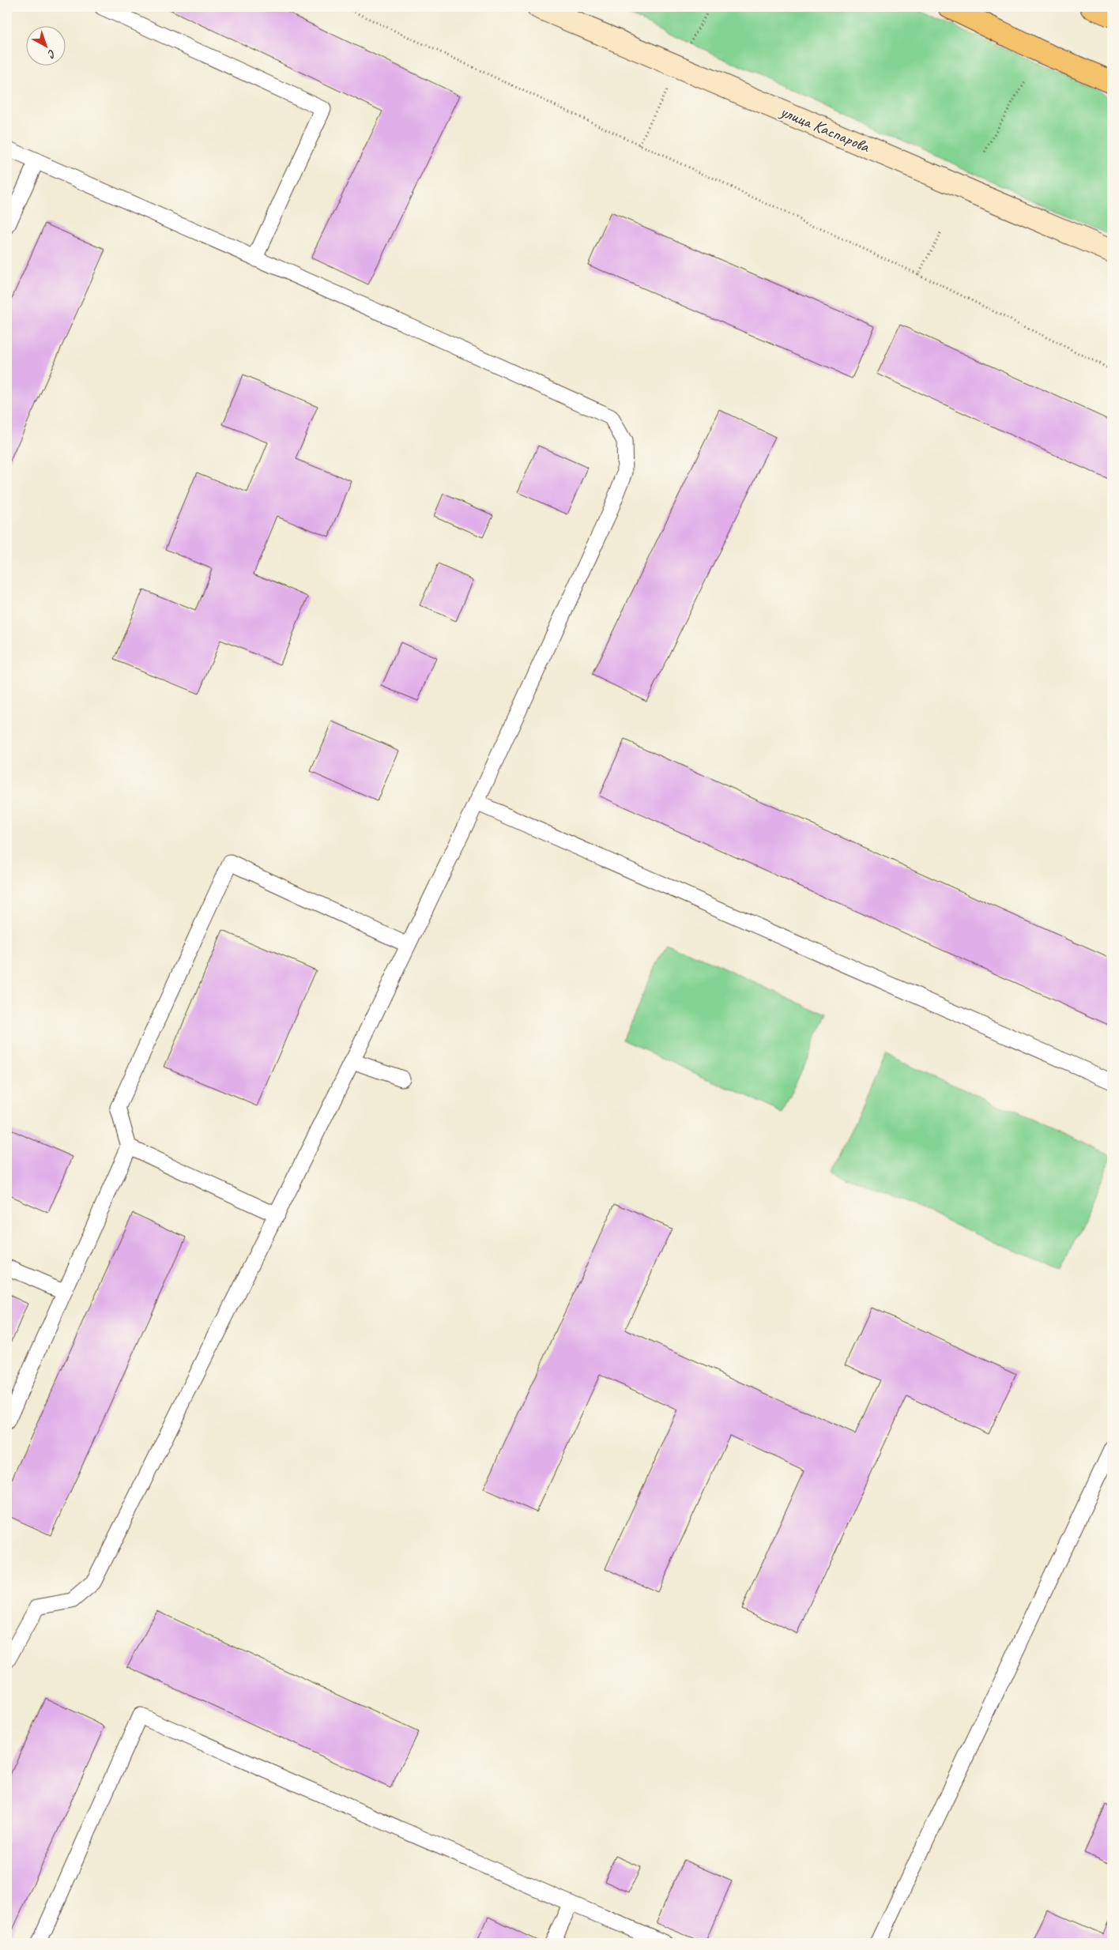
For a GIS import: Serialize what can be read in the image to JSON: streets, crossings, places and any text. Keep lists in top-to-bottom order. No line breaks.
{"streets":{"street":["улица Каспарова"]},"north":"bottom right"}
